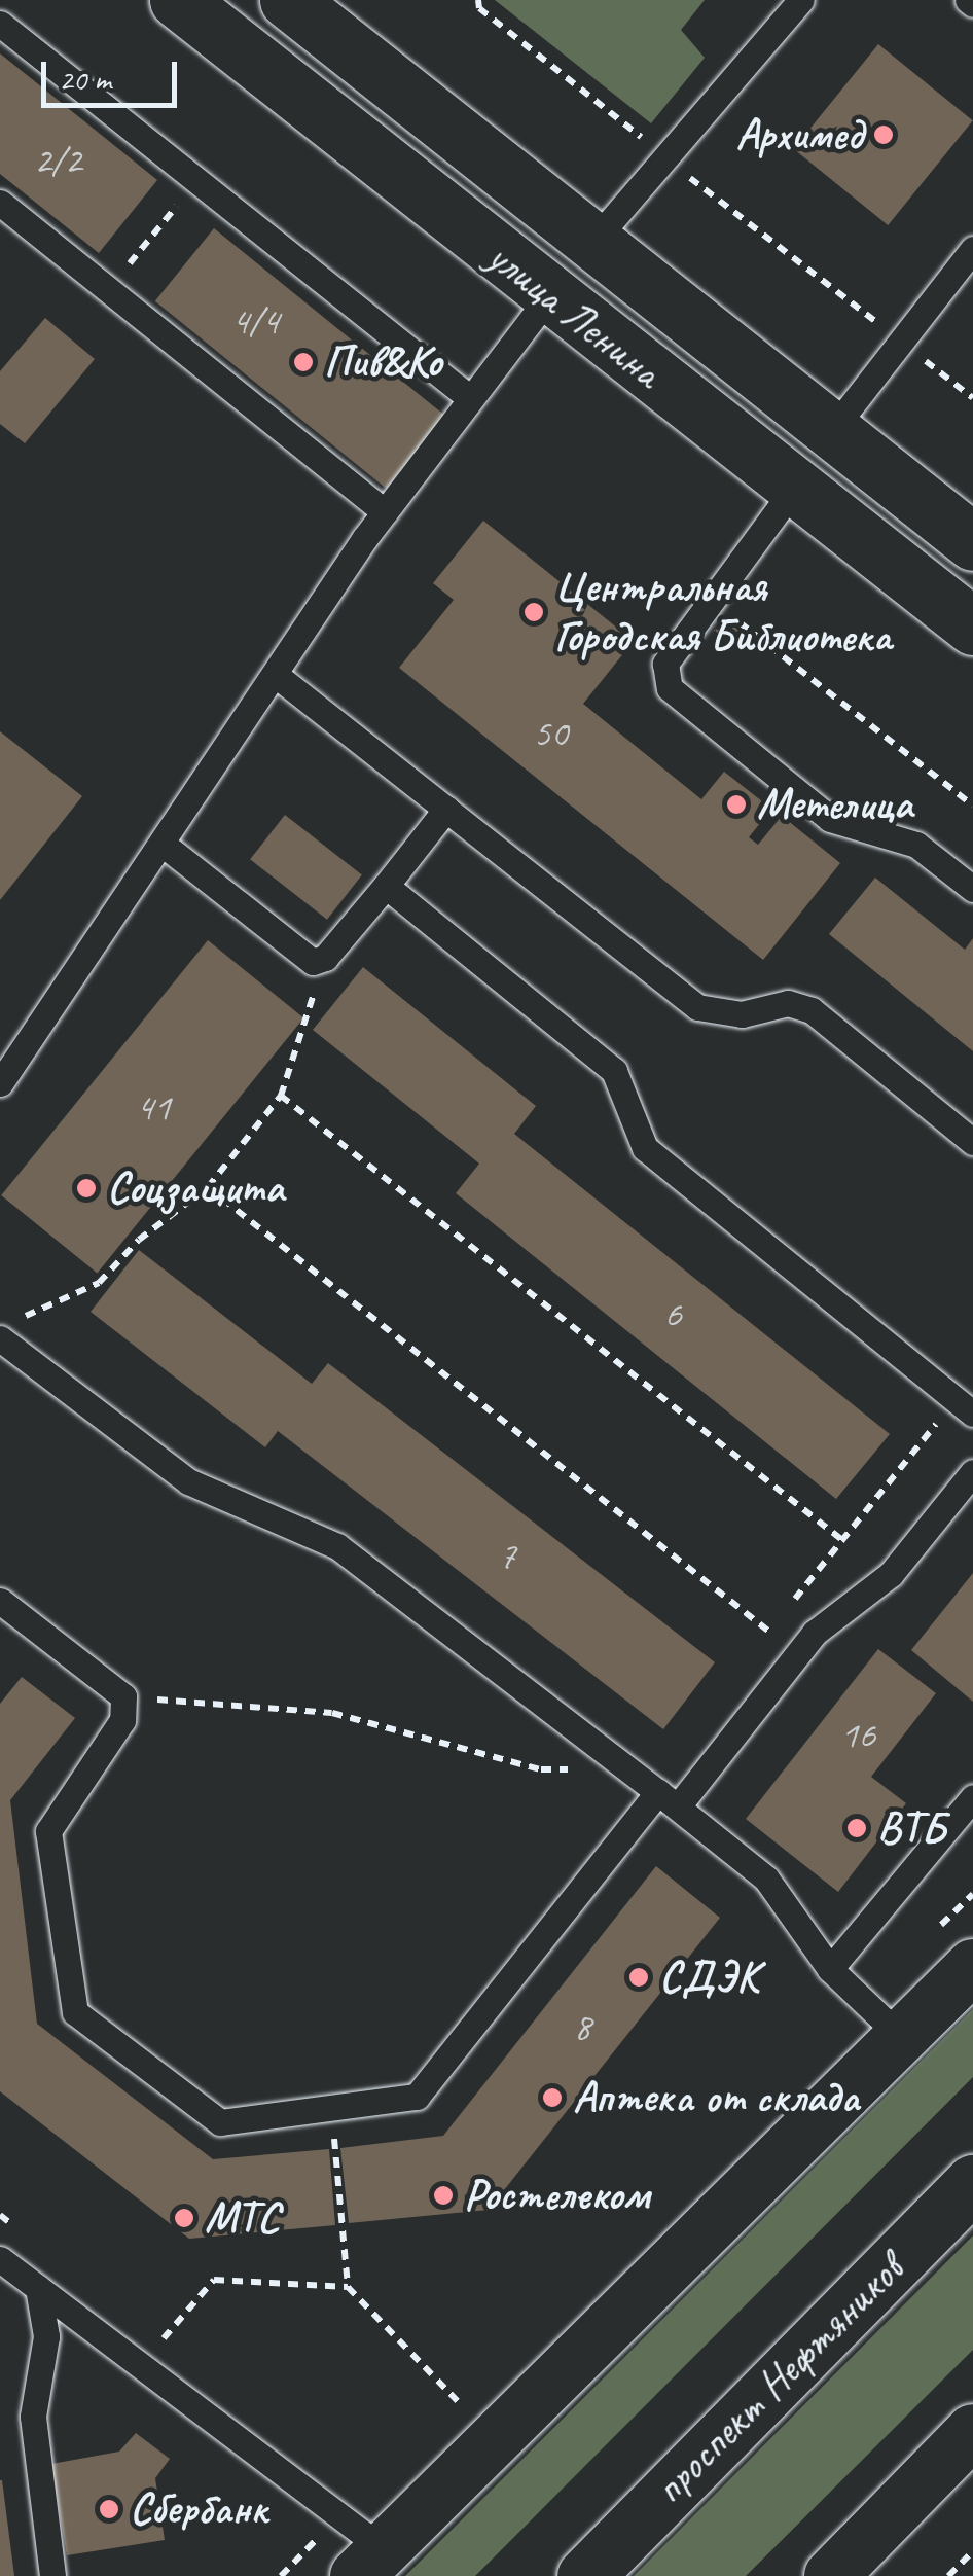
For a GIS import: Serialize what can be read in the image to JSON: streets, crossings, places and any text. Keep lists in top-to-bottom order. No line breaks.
{"streets":{"main road":["улица Ленина","проспект Нефтяников"]},"places":["Архимед","Пив&Ко","Центральная Городская Библиотека","Метелица","Соцзащита","ВТБ","СДЭК","Аптека от склада","Ростелеком","МТС","Сбербанк"],"house_numbers":["2/2","4/4","50","41","6","7","16","8"],"scale_bar":"20 m"}
